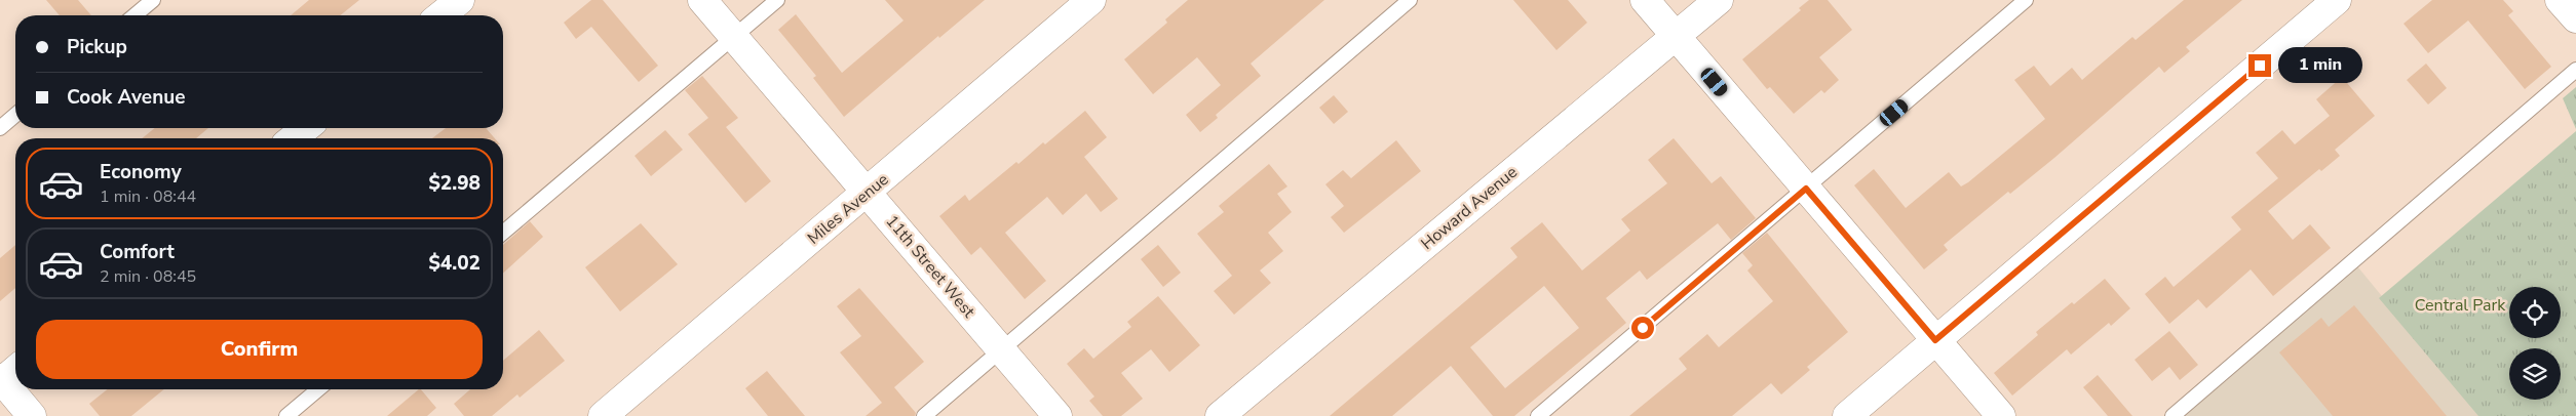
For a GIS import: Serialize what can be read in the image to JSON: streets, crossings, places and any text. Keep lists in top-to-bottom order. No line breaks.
{"streets":{"street":["Howard Avenue","Miles Avenue","11th Street West"]},"crossings":[["Miles Avenue","11th Street West"]],"parks":["Central Park"],"page":{"banner":["Pickup","Cook Avenue"],"bubble":"1 min","list":[{"name":"Economy","note":"1 min · 08:44","value":"$2.98"},{"name":"Comfort","note":"2 min · 08:45","value":"$4.02"}],"buttons":"Confirm"}}
